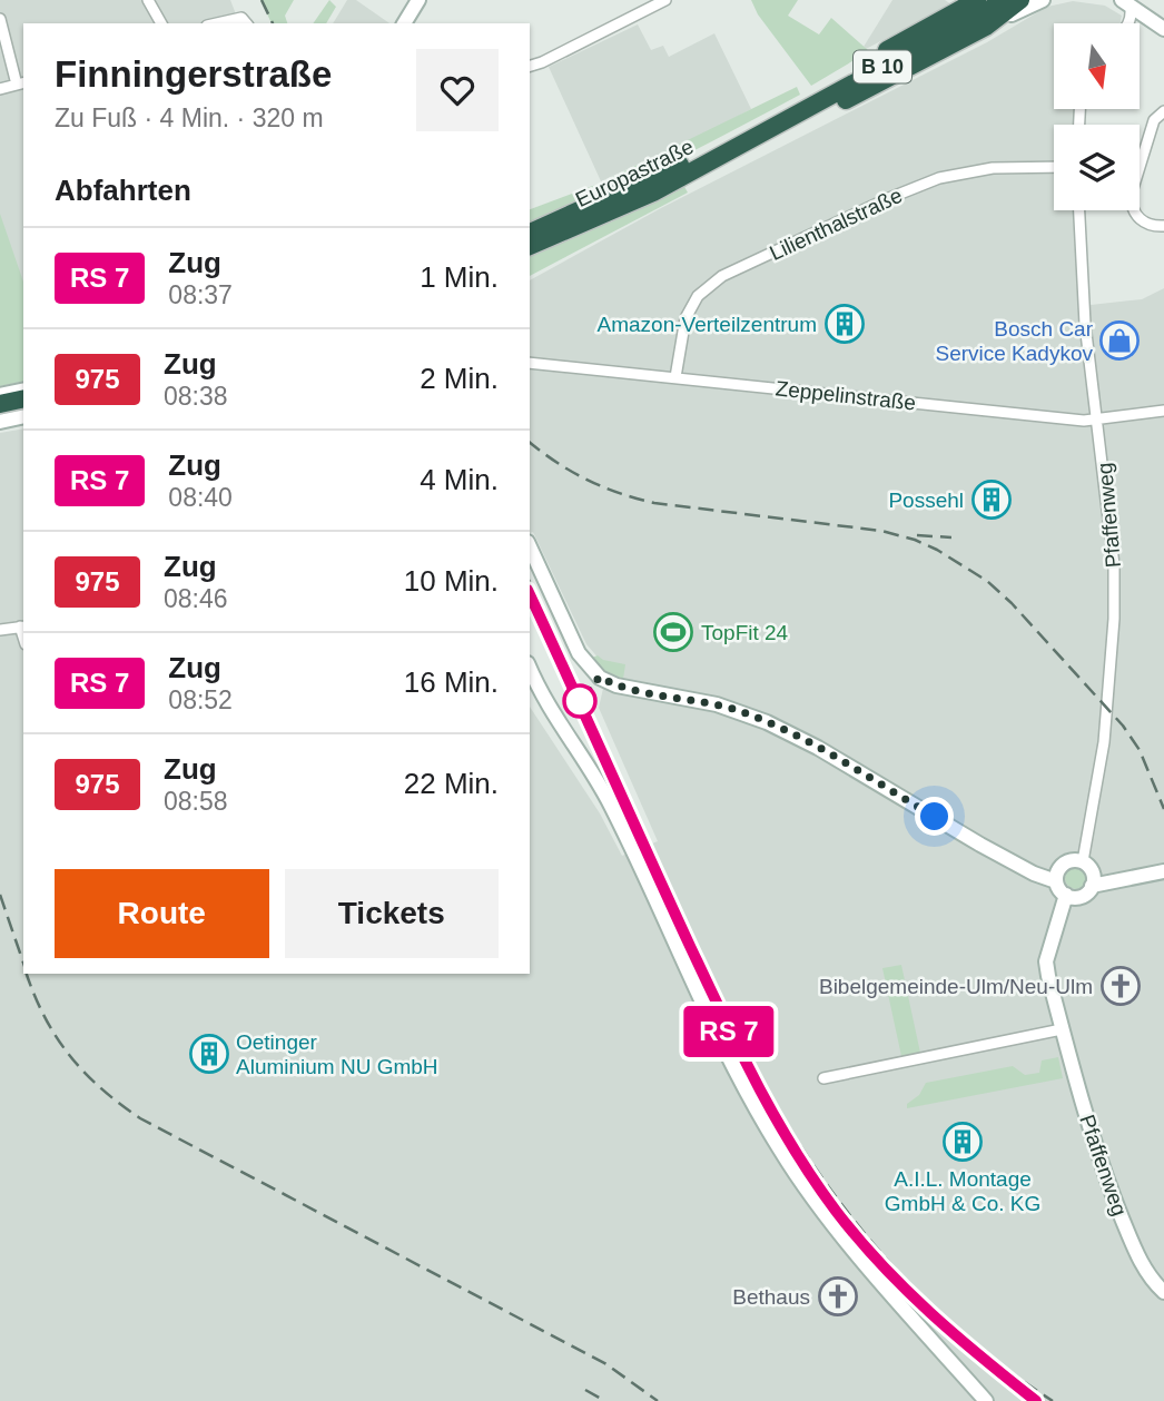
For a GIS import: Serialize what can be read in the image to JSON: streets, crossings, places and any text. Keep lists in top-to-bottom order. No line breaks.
{"streets":{"highway":["B 10","Europastraße"],"street":["Lilienthalstraße","Zeppelinstraße","Pfaffenweg"]},"crossings":[["Lilienthalstraße","Zeppelinstraße"],["Zeppelinstraße","Pfaffenweg"]],"places":{"building":["Amazon-Verteilzentrum","Possehl","Oetinger Aluminium NU GmbH","A.I.L. Montage GmbH & Co. KG"],"shop":["Bosch Car Service Kadykov"],"sports":["TopFit 24"],"church":["Bibelgemeinde-Ulm/Neu-Ulm","Bethaus"]},"north":"bottom","page":{"on_map":"RS 7","heading":[["Finningerstraße","Zu Fuß · 4 Min. · 320 m"],"Abfahrten"],"list":[{"mark":"RS 7","name":"Zug","note":"08:37","value":"1 Min."},{"mark":"975","name":"Zug","note":"08:38","value":"2 Min."},{"mark":"RS 7","name":"Zug","note":"08:40","value":"4 Min."},{"mark":"975","name":"Zug","note":"08:46","value":"10 Min."},{"mark":"RS 7","name":"Zug","note":"08:52","value":"16 Min."},{"mark":"975","name":"Zug","note":"08:58","value":"22 Min."}],"buttons":["Route","Tickets"]}}
